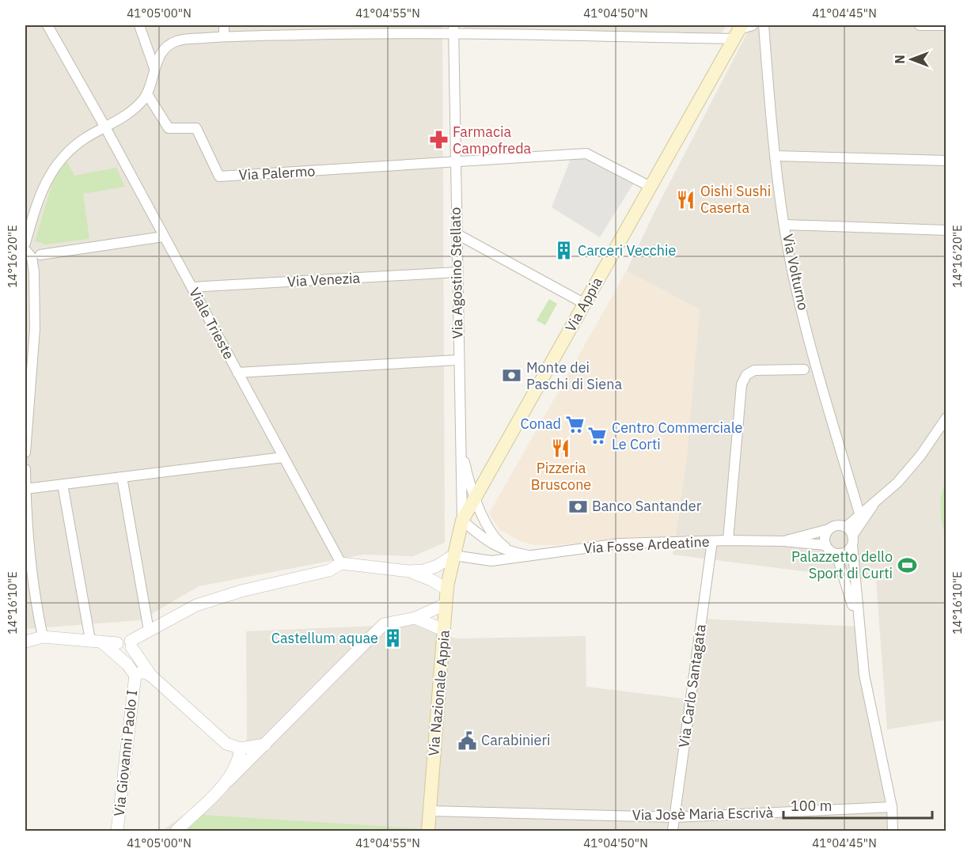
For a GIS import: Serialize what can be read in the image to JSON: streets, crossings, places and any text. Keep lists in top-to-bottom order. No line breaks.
{"streets":{"main road":["Via Appia","Via Nazionale Appia"],"street":["Via Palermo","Via Volturno","Via Agostino Stellato","Via Venezia","Viale Trieste","Via Fosse Ardeatine","Via Carlo Santagata","Via Giovanni Paolo I","Via Josè Maria Escrivà"]},"crossings":[["Via Palermo","Via Agostino Stellato"],["Via Agostino Stellato","Via Venezia"],["Via Agostino Stellato","Via Appia"],["Via Venezia","Viale Trieste"],["Via Appia","Via Fosse Ardeatine"],["Via Appia","Via Nazionale Appia"],["Via Fosse Ardeatine","Via Carlo Santagata"],["Via Fosse Ardeatine","Via Nazionale Appia"],["Via Carlo Santagata","Via Josè Maria Escrivà"],["Via Nazionale Appia","Via Josè Maria Escrivà"]],"places":{"pharmacy":["Farmacia Campofreda"],"restaurant":["Oishi Sushi Caserta","Pizzeria Bruscone"],"building":["Carceri Vecchie","Castellum aquae"],"bank":["Monte dei Paschi di Siena","Banco Santander"],"supermarket":["Conad","Centro Commerciale Le Corti"],"sports":["Palazzetto dello Sport di Curti"],"public building":["Carabinieri"]},"scale_bar":"100 m","north":"left","coordinates":["41°05'00\"N","41°04'55\"N","41°04'50\"N","41°04'45\"N","14°16'20\"E","14°16'10\"E"]}
